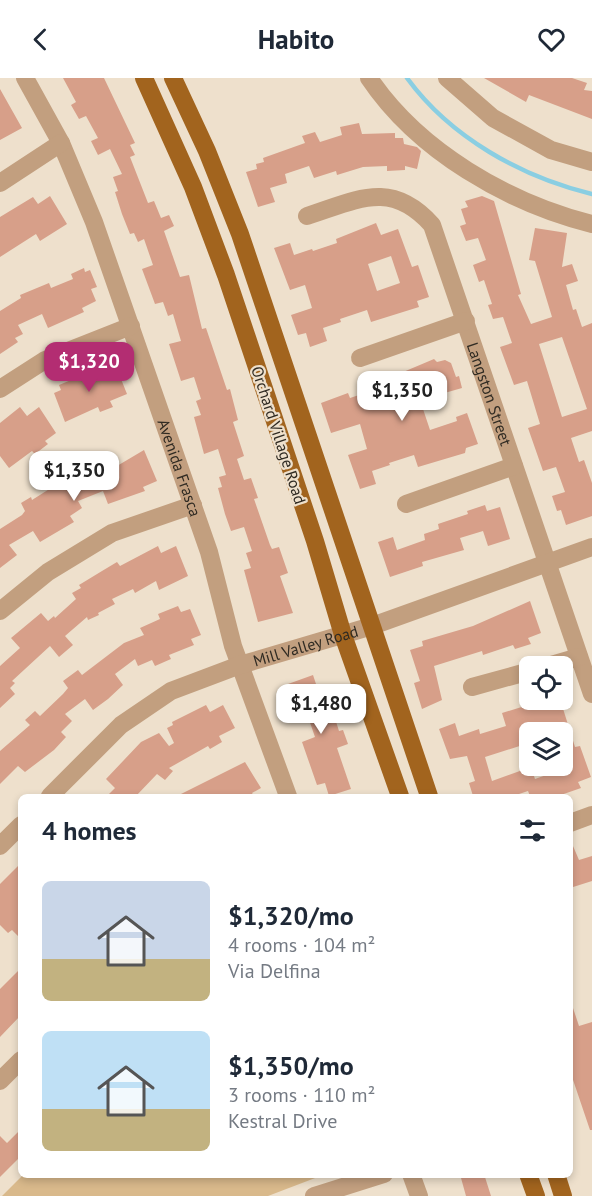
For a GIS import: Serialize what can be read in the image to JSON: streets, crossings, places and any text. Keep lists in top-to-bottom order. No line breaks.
{"streets":{"main road":["Orchard Village Road"],"street":["Langston Street","Avenida Frasca","Mill Valley Road"]},"crossings":[["Langston Street","Mill Valley Road"],["Orchard Village Road","Mill Valley Road"],["Avenida Frasca","Mill Valley Road"]],"page":{"header":"Habito","price":["$1,320","$1,350","$1,350","$1,480"],"heading":"4 homes","list":[{"name":"$1,320/mo","note":"4 rooms · 104 m² · Via Delfina"},{"name":"$1,350/mo","note":"3 rooms · 110 m² · Kestral Drive"}]}}
